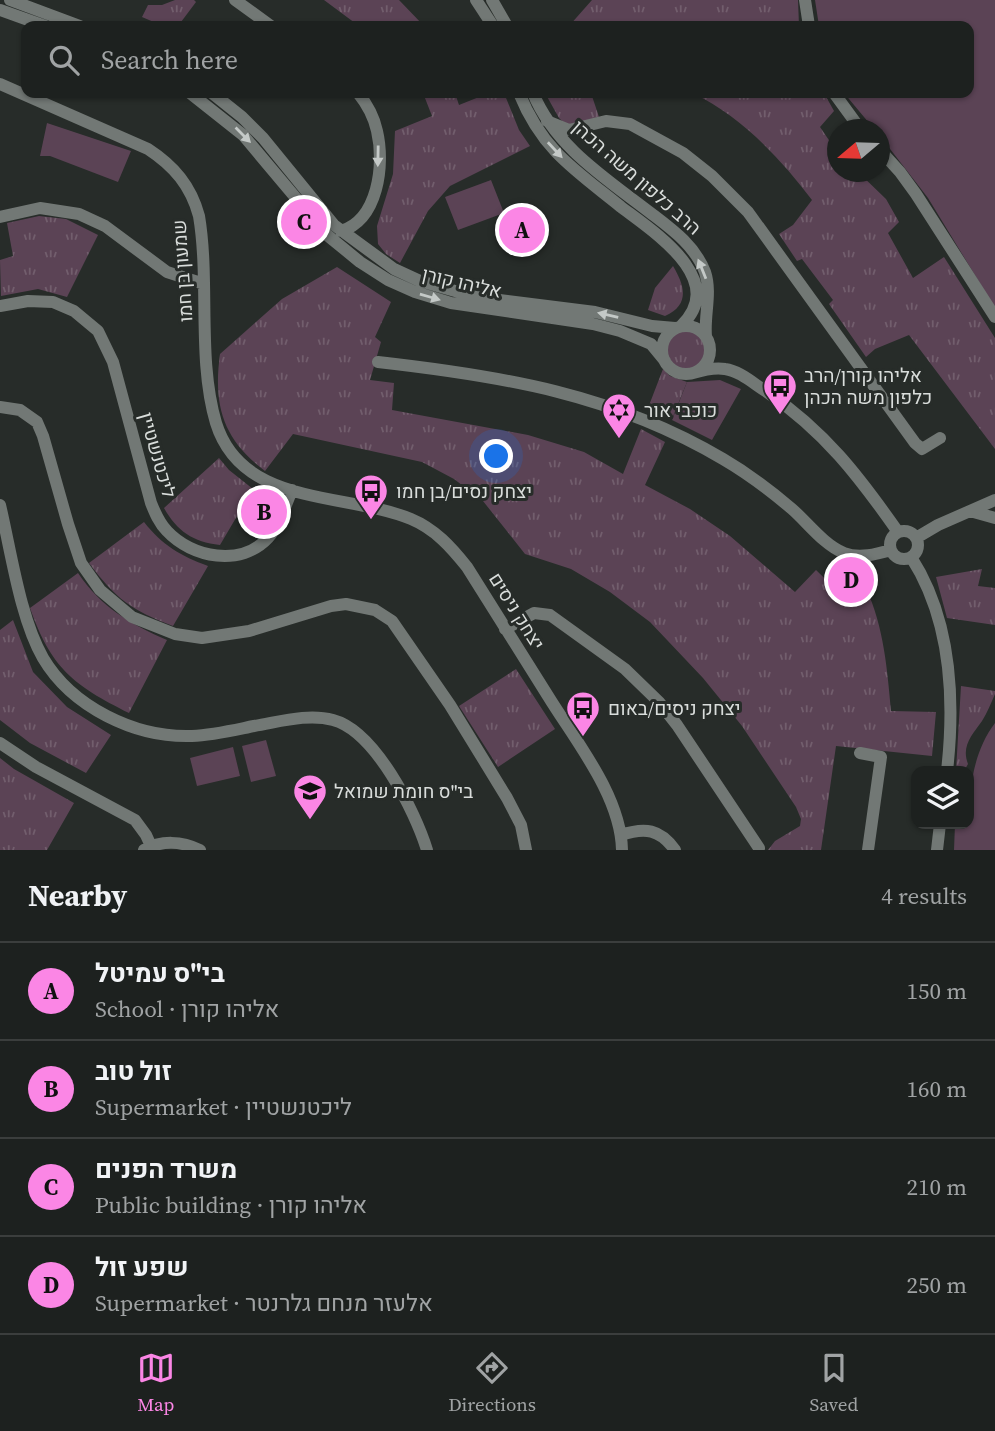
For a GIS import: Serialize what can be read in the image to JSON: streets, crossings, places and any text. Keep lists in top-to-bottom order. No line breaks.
{"streets":{"street":["הרב כלפון משה הכהן","שמעון בן חמו","אליהו קורן","ליכטנשטיין","יצחק ניסים"]},"crossings":[["הרב כלפון משה הכהן","אליהו קורן"],["שמעון בן חמו","ליכטנשטיין"],["שמעון בן חמו","יצחק ניסים"],["ליכטנשטיין","יצחק ניסים"]],"places":{"bus stop":["אליהו קורן/הרב כלפון משה הכהן","יצחק נסים/בן חמו","יצחק ניסים/באום"],"synagogue":["כוכבי אור"],"school or university":["בי\"ס חומת שמואל"]},"north":"left","page":{"search":"Search here","pins":["C","A","B","D"],"heading":["Nearby","4 results"],"list":[{"mark":"A","name":"בי\"ס עמיטל","note":"School · אליהו קורן","value":"150 m"},{"mark":"B","name":"זול טוב","note":"Supermarket · ליכטנשטיין","value":"160 m"},{"mark":"C","name":"משרד הפנים","note":"Public building · אליהו קורן","value":"210 m"},{"mark":"D","name":"שפע זול","note":"Supermarket · אלעזר מנחם גלרנטר","value":"250 m"}],"nav":["Map","Directions","Saved"]}}
